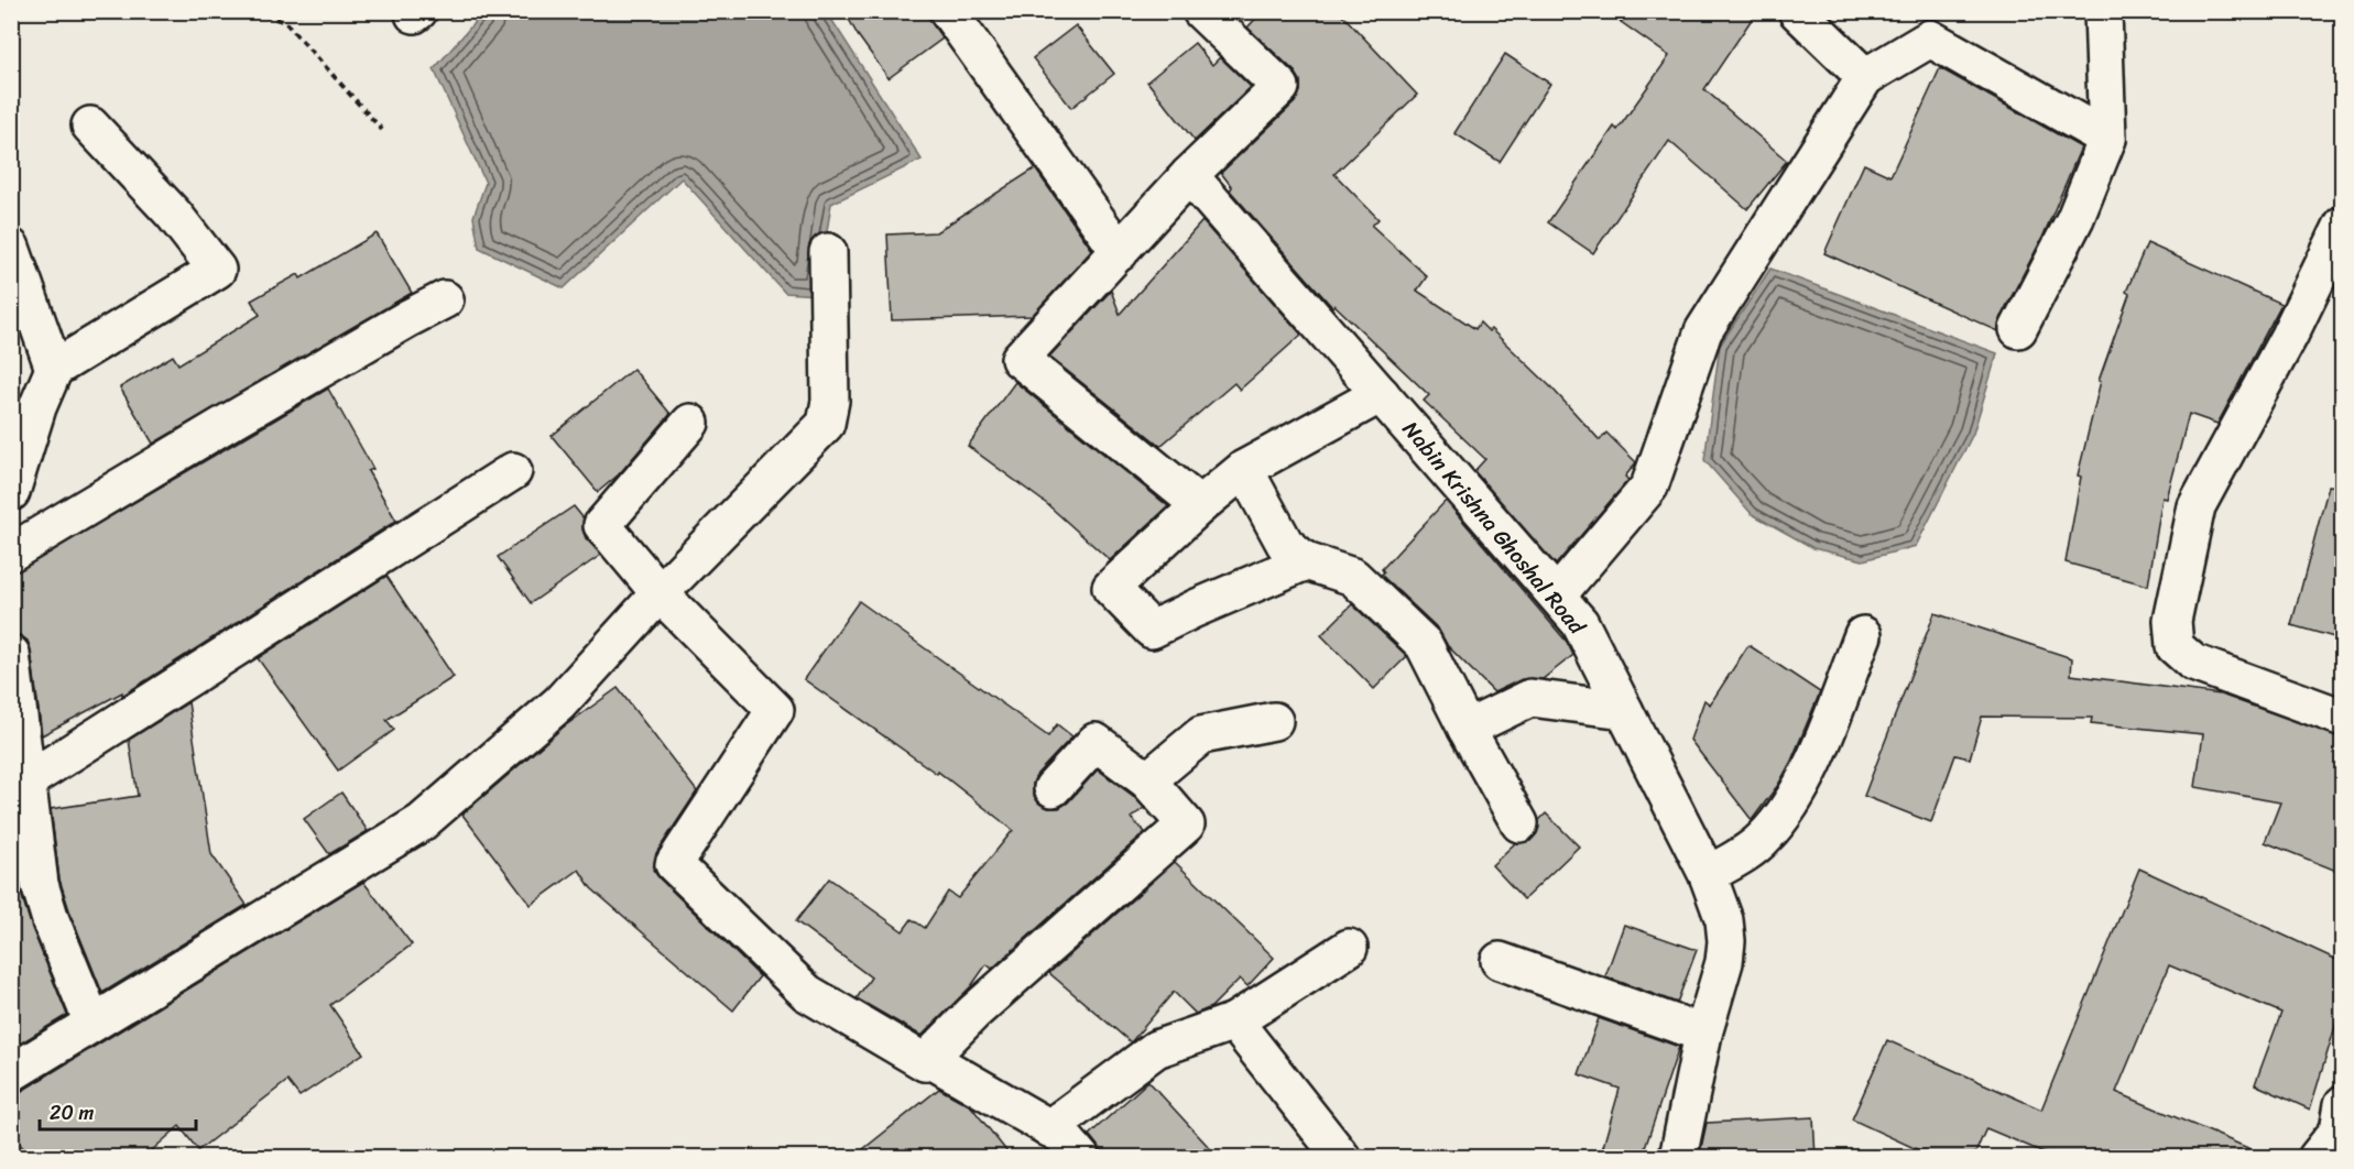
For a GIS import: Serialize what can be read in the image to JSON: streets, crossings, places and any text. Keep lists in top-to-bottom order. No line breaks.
{"streets":{"street":["Nabin Krishna Ghoshal Road"]},"scale_bar":"20 m"}
